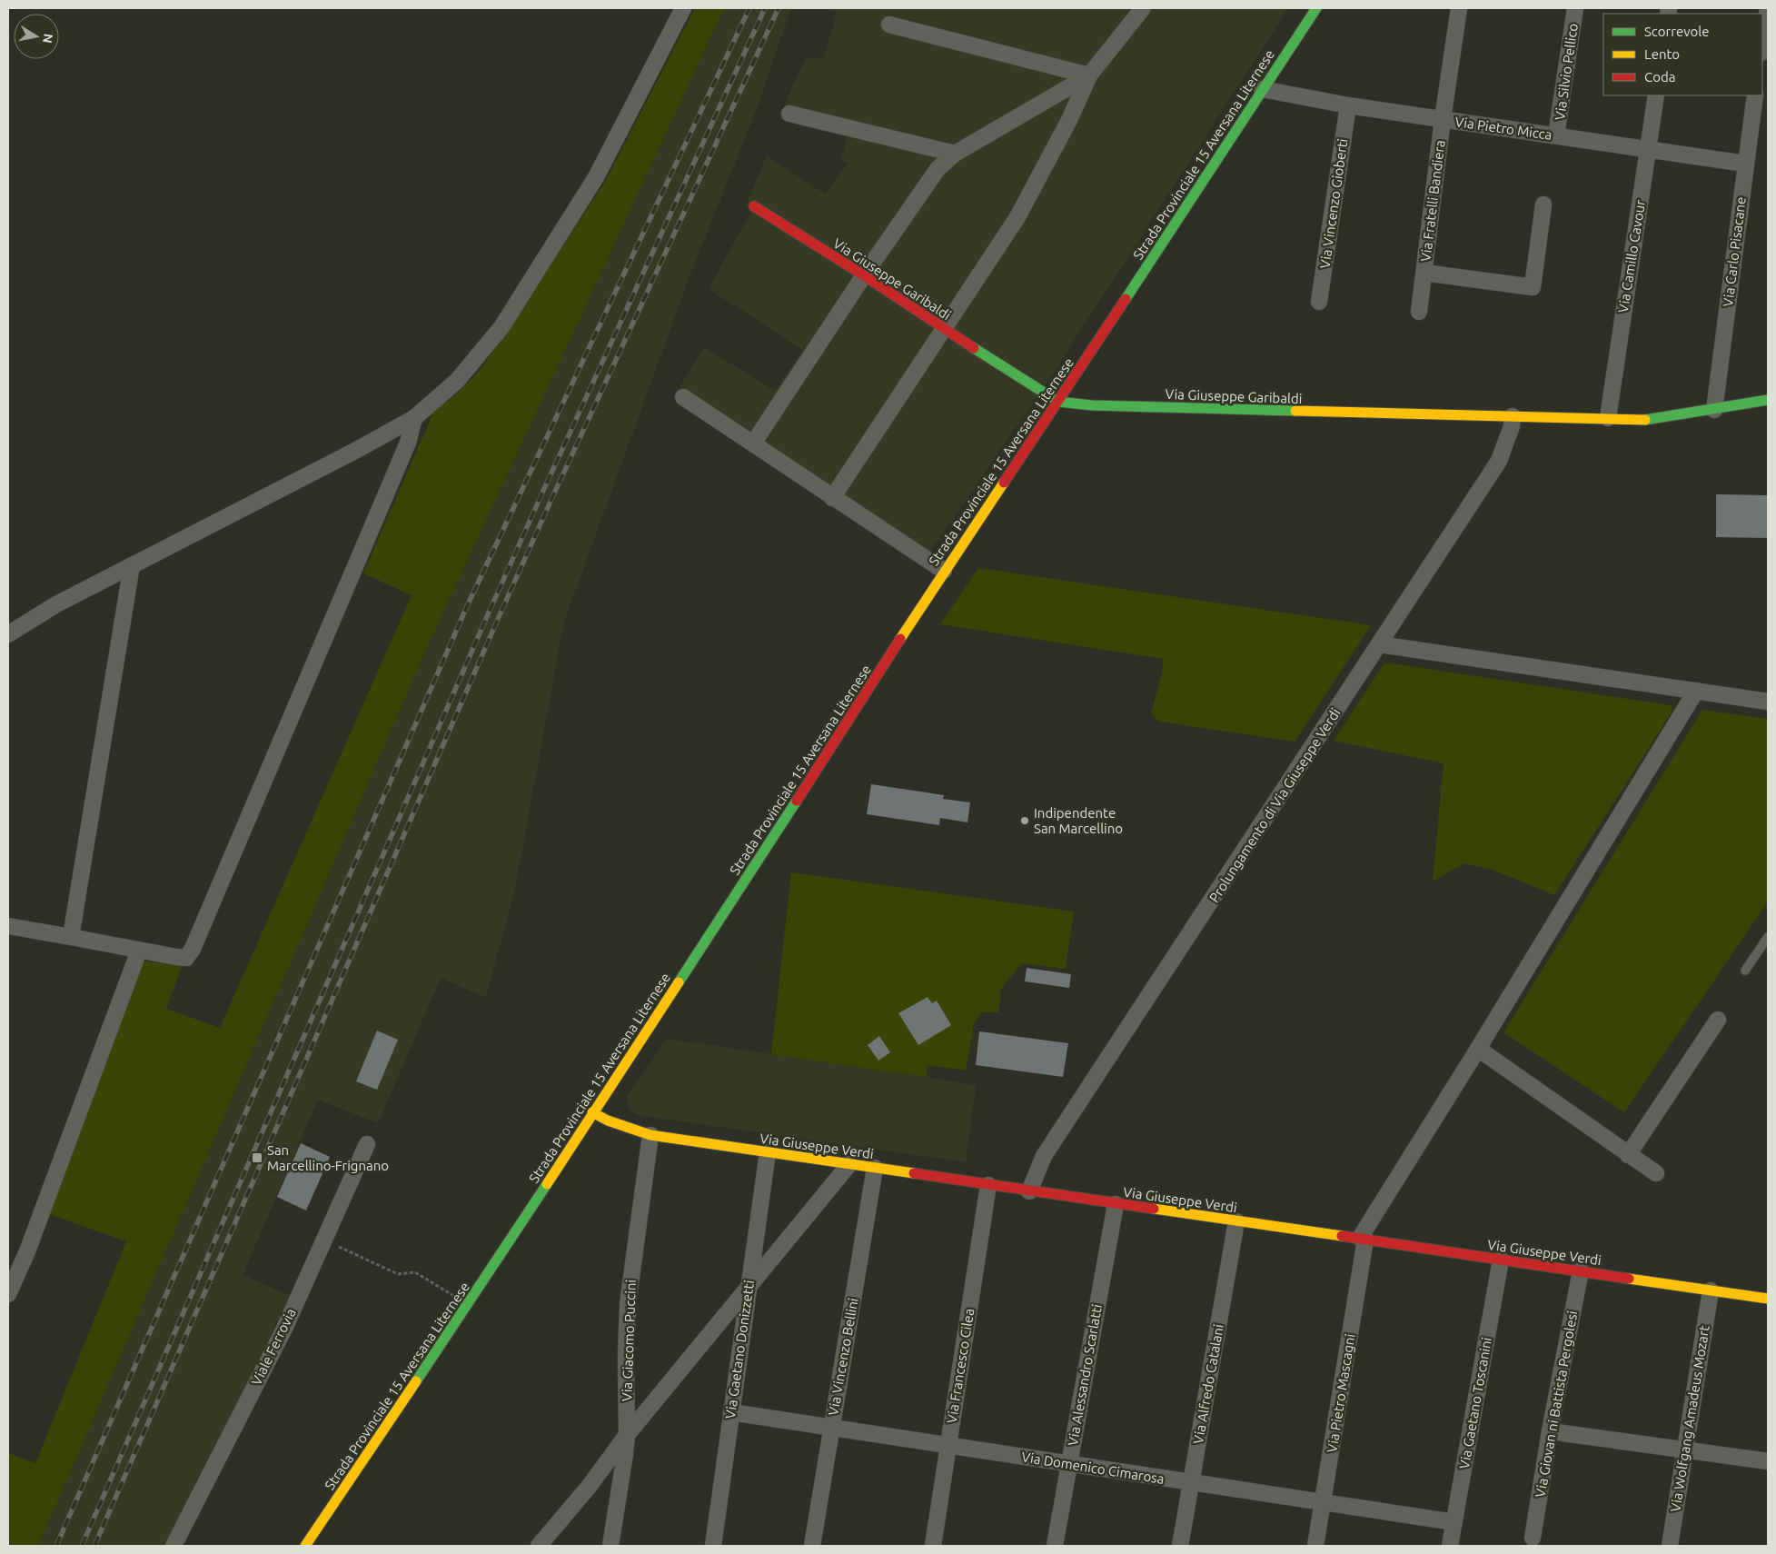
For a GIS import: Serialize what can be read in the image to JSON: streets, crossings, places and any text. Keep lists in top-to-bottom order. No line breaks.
{"streets":{"street":["Via Silvio Pellico","Via Pietro Micca","Strada Provinciale 15 Aversana Liternese","Via Fratelli Bandiera","Via Vincenzo Gioberti","Via Carlo Pisacane","Via Camillo Cavour","Via Giuseppe Garibaldi","Prolungamento di Via Giuseppe Verdi","Via Giuseppe Verdi","Via Giacomo Puccini","Viale Ferrovia","Via Gaetano Donizzetti","Via Vincenzo Bellini","Via Francesco Cilea","Via Alessandro Scarlatti","Via Alfredo Catalani","Via Pietro Mascagni","Via Gaetano Toscanini","Via Giovan ni Battista Pergolesi","Via Wolfgang Amadeus Mozart","Via Domenico Cimarosa"]},"crossings":[["Via Silvio Pellico","Via Pietro Micca"],["Via Pietro Micca","Strada Provinciale 15 Aversana Liternese"],["Via Pietro Micca","Via Fratelli Bandiera"],["Via Pietro Micca","Via Vincenzo Gioberti"],["Via Pietro Micca","Via Carlo Pisacane"],["Via Pietro Micca","Via Camillo Cavour"],["Strada Provinciale 15 Aversana Liternese","Via Giuseppe Garibaldi"],["Strada Provinciale 15 Aversana Liternese","Via Giuseppe Verdi"],["Via Carlo Pisacane","Via Giuseppe Garibaldi"],["Via Camillo Cavour","Via Giuseppe Garibaldi"],["Via Giuseppe Garibaldi","Prolungamento di Via Giuseppe Verdi"],["Prolungamento di Via Giuseppe Verdi","Via Giuseppe Verdi"],["Via Giuseppe Verdi","Via Giacomo Puccini"],["Via Giuseppe Verdi","Via Gaetano Donizzetti"],["Via Giuseppe Verdi","Via Vincenzo Bellini"],["Via Giuseppe Verdi","Via Francesco Cilea"],["Via Giuseppe Verdi","Via Alessandro Scarlatti"],["Via Giuseppe Verdi","Via Alfredo Catalani"],["Via Giuseppe Verdi","Via Pietro Mascagni"],["Via Giuseppe Verdi","Via Gaetano Toscanini"],["Via Giuseppe Verdi","Via Giovan ni Battista Pergolesi"],["Via Giuseppe Verdi","Via Wolfgang Amadeus Mozart"],["Via Gaetano Donizzetti","Via Domenico Cimarosa"],["Via Vincenzo Bellini","Via Domenico Cimarosa"],["Via Francesco Cilea","Via Domenico Cimarosa"],["Via Alessandro Scarlatti","Via Domenico Cimarosa"],["Via Alfredo Catalani","Via Domenico Cimarosa"],["Via Pietro Mascagni","Via Domenico Cimarosa"],["Via Gaetano Toscanini","Via Domenico Cimarosa"]],"places":{"other":["Indipendente San Marcellino"],"transit":["San Marcellino-Frignano"]},"legend":["Scorrevole","Lento","Coda"],"north":"right"}
